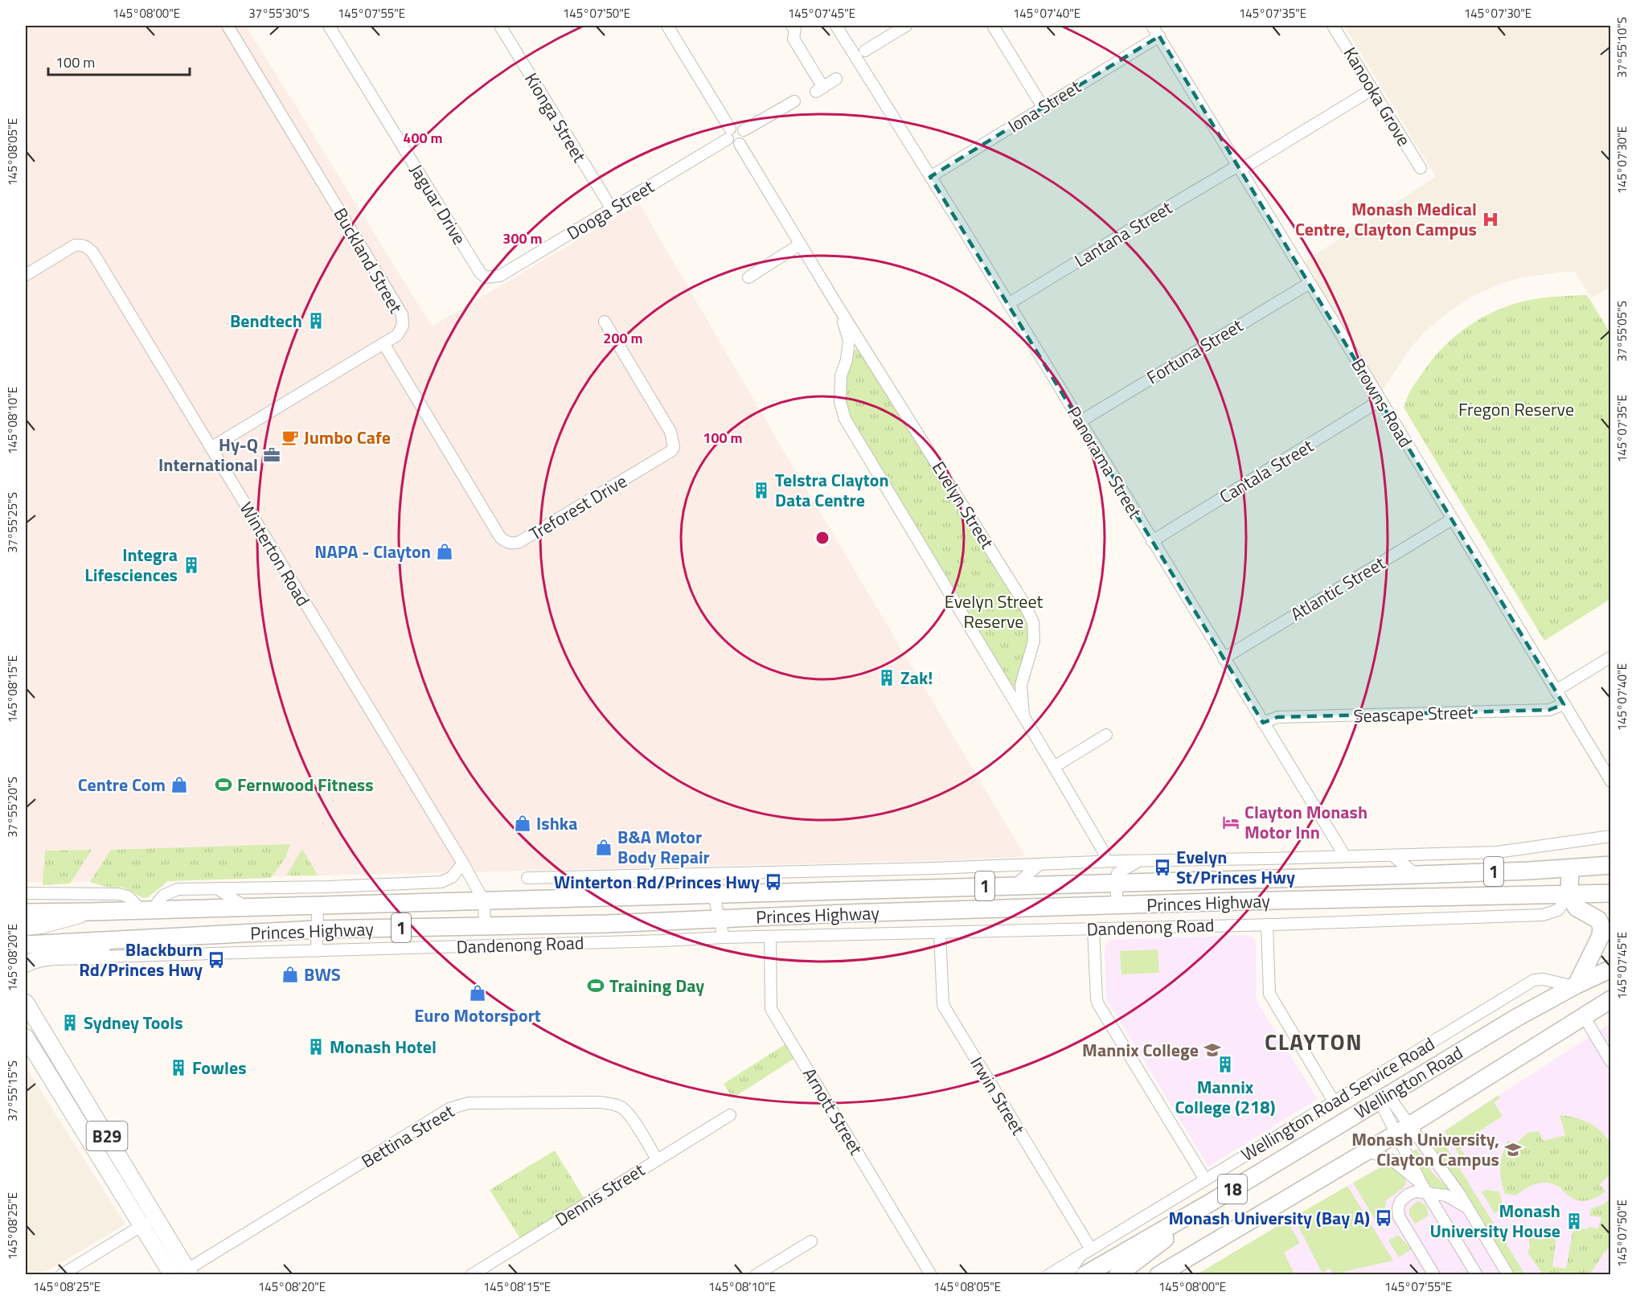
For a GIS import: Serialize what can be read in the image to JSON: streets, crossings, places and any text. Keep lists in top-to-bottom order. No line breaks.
{"streets":{"highway":["1","Princes Highway","Wellington Road","18"],"main road":["B29"],"street":["Kanooka Grove","Iona Street","Kionga Street","Jaguar Drive","Dooga Street","Lantana Street","Buckland Street","Fortuna Street","Browns Road","Panorama Street","Cantala Street","Evelyn Street","Treforest Drive","Winterton Road","Atlantic Street","Seascape Street","Dandenong Road","Irwin Street","Wellington Road Service Road","Arnott Street","Bettina Street","Dennis Street"]},"crossings":[["Kanooka Grove","Lantana Street"],["Iona Street","Browns Road"],["Iona Street","Panorama Street"],["Kionga Street","Dooga Street"],["Jaguar Drive","Dooga Street"],["Dooga Street","Evelyn Street"],["Lantana Street","Browns Road"],["Lantana Street","Panorama Street"],["Buckland Street","Treforest Drive"],["Buckland Street","Winterton Road"],["Fortuna Street","Browns Road"],["Fortuna Street","Panorama Street"],["Browns Road","Cantala Street"],["Browns Road","Atlantic Street"],["Browns Road","Seascape Street"],["Panorama Street","Cantala Street"],["Panorama Street","Atlantic Street"],["Panorama Street","Seascape Street"],["Winterton Road","Princes Highway"],["Princes Highway","Dandenong Road"],["Dandenong Road","Irwin Street"],["Dandenong Road","Arnott Street"],["Wellington Road","Wellington Road Service Road"],["Irwin Street","Wellington Road Service Road"],["B29","Bettina Street"],["Bettina Street","Dennis Street"]],"districts":["CLAYTON"],"parks":["Fregon Reserve","Evelyn Street Reserve"],"places":{"hospital":["Monash Medical Centre, Clayton Campus"],"building":["Bendtech","Telstra Clayton Data Centre","Integra Lifesciences","Zak!","Sydney Tools","Monash Hotel","Mannix College (218)","Fowles","Monash University House"],"cafe":["Jumbo Cafe"],"office":["Hy-Q International"],"shop":["NAPA - Clayton","Centre Com","Ishka","B&A Motor Body Repair","BWS","Euro Motorsport"],"sports":["Fernwood Fitness","Training Day"],"hotel":["Clayton Monash Motor Inn"],"bus stop":["Evelyn St/Princes Hwy","Winterton Rd/Princes Hwy","Blackburn Rd/Princes Hwy","Monash University (Bay A)"],"school or university":["Mannix College","Monash University, Clayton Campus"]},"scale_bar":"100 m","coordinates":["145°08'00\"E","37°55'30\"S","145°07'55\"E","145°07'50\"E","145°07'45\"E","145°07'40\"E","145°07'35\"E","145°07'30\"E","37°55'10\"S","145°08'05\"E","37°55'05\"S","145°08'10\"E","37°55'25\"S","145°08'15\"E","37°55'20\"S","145°08'20\"E","37°55'15\"S","145°08'25\"E"],"rings":["400 m","300 m","200 m","100 m"]}
